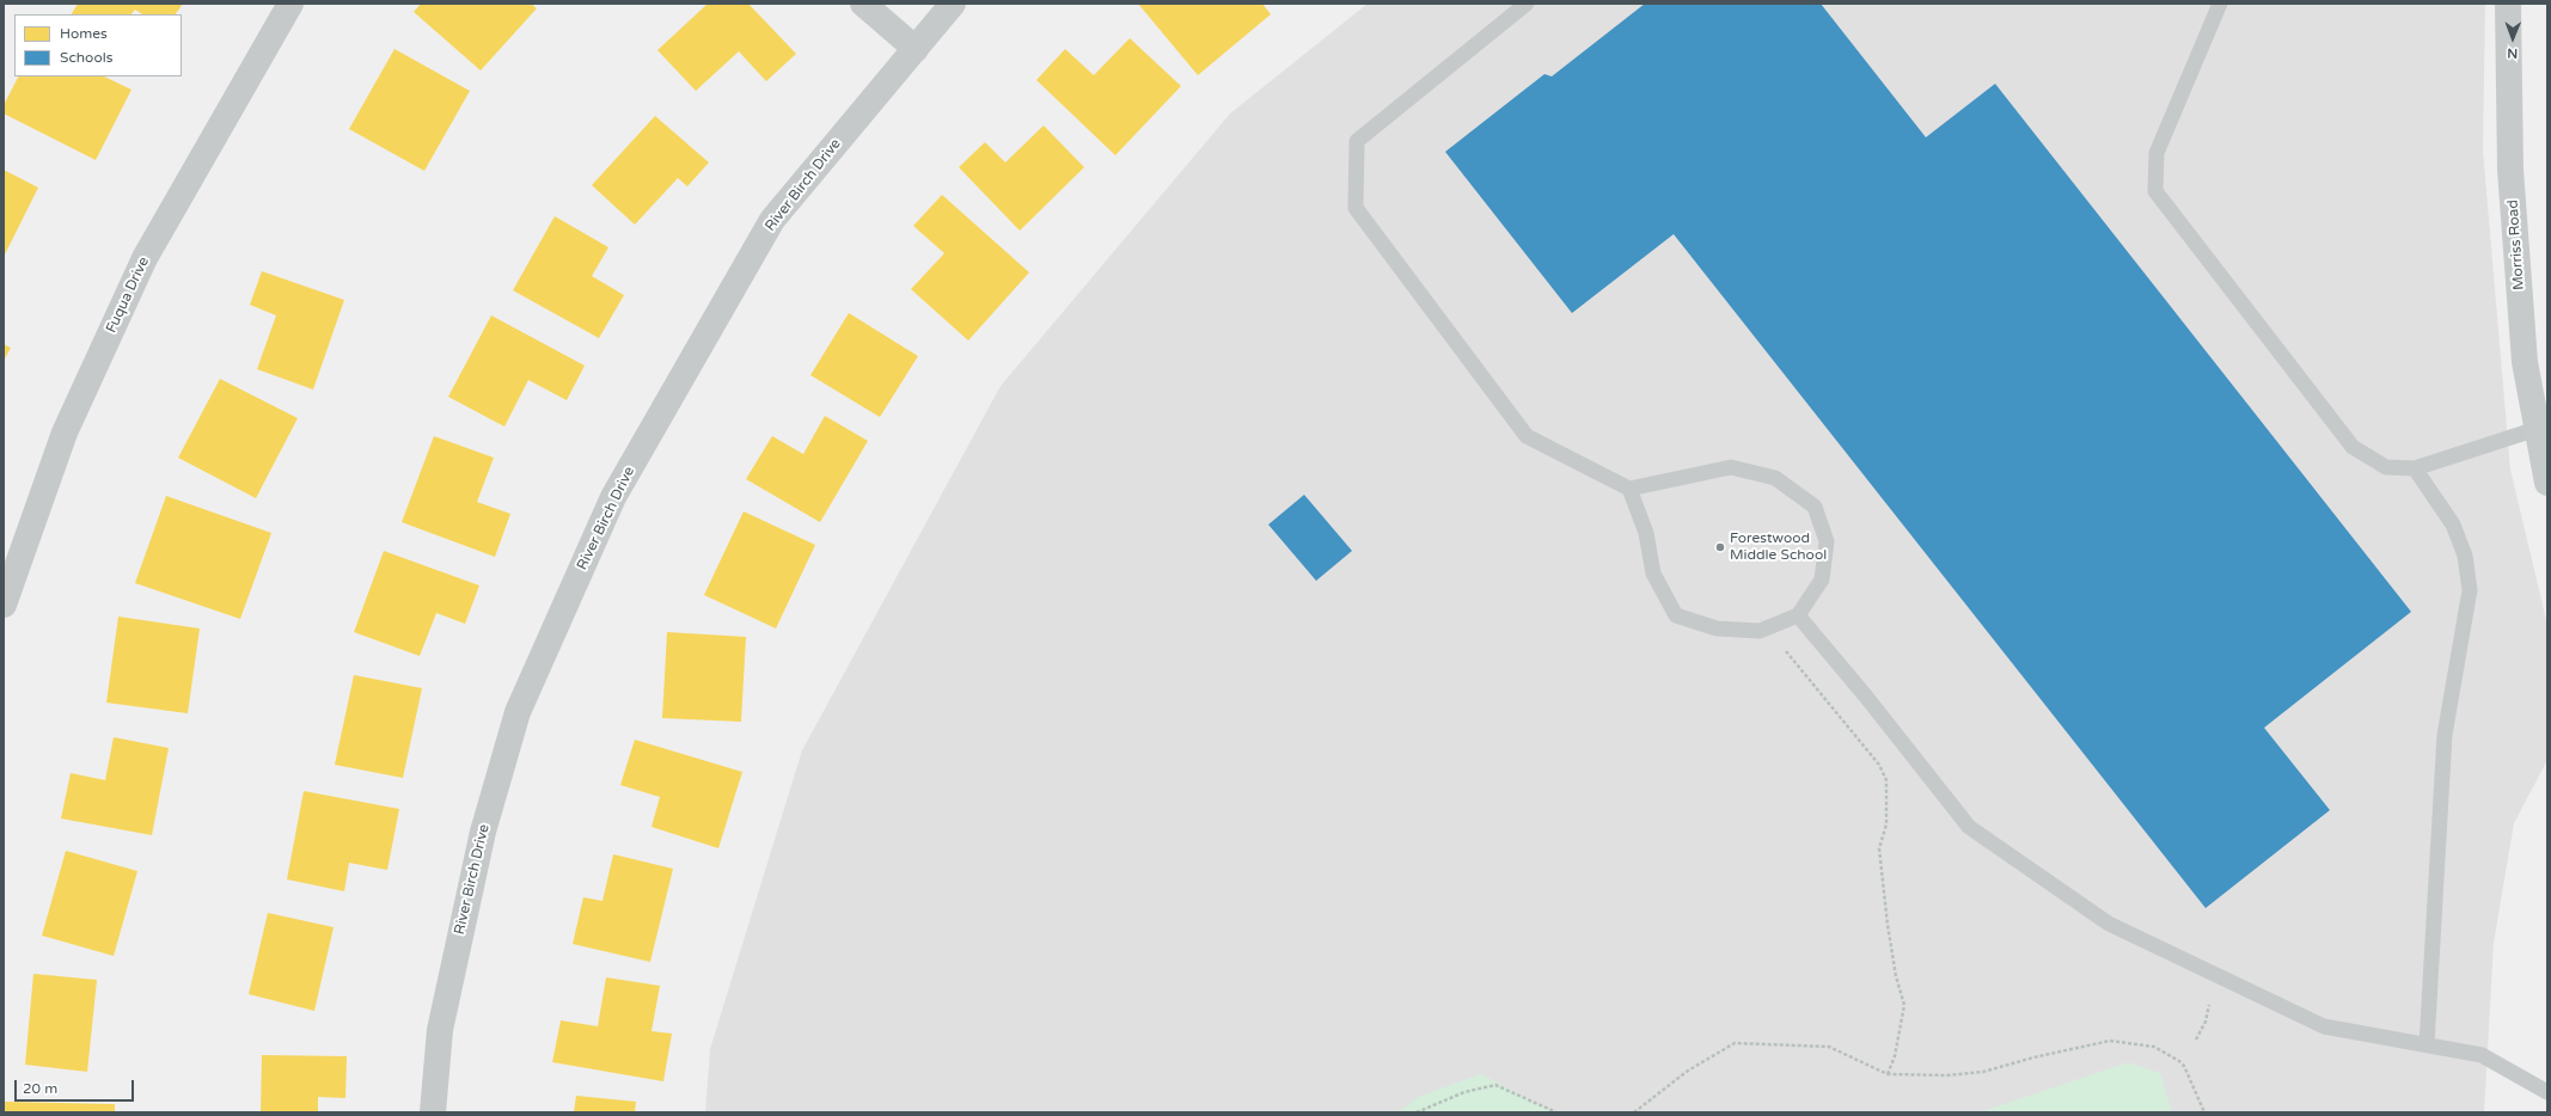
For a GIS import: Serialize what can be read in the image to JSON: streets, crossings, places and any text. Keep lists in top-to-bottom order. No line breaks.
{"streets":{"main road":["Morriss Road"],"street":["River Birch Drive","Fuqua Drive"]},"places":["Forestwood Middle School"],"legend":["Homes","Schools"],"scale_bar":"20 m","north":"bottom"}
